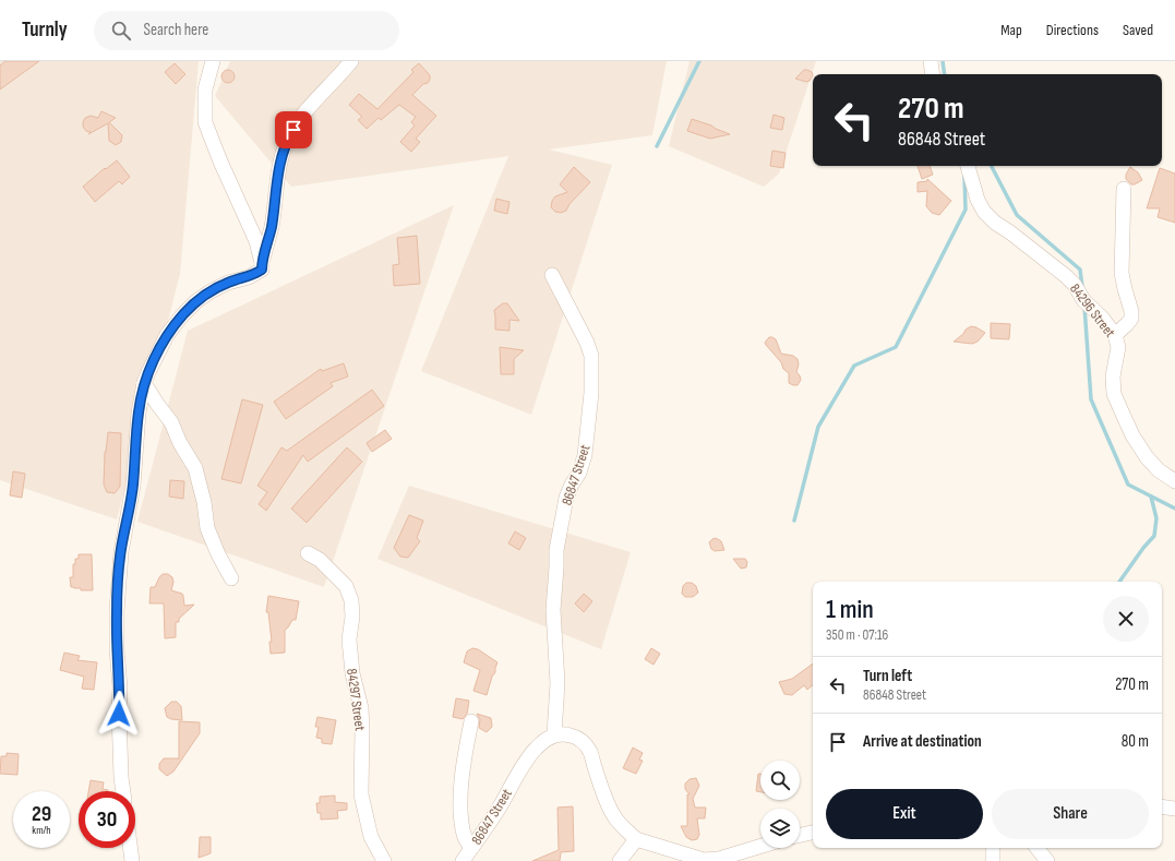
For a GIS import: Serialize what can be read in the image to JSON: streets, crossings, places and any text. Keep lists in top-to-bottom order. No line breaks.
{"streets":{"street":["84296 Street","86847 Street","84297 Street"]},"page":{"header":"Turnly","search":"Search here","nav":["Map","Directions","Saved"],"turn":["270 m","86848 Street"],"heading":["1 min","350 m · 07:16"],"list":[{"name":"Turn left","note":"86848 Street","value":"270 m"},{"name":"Arrive at destination","value":"80 m"}],"buttons":["Exit","Share"],"speed":"29 km/h","limit":"30"}}
